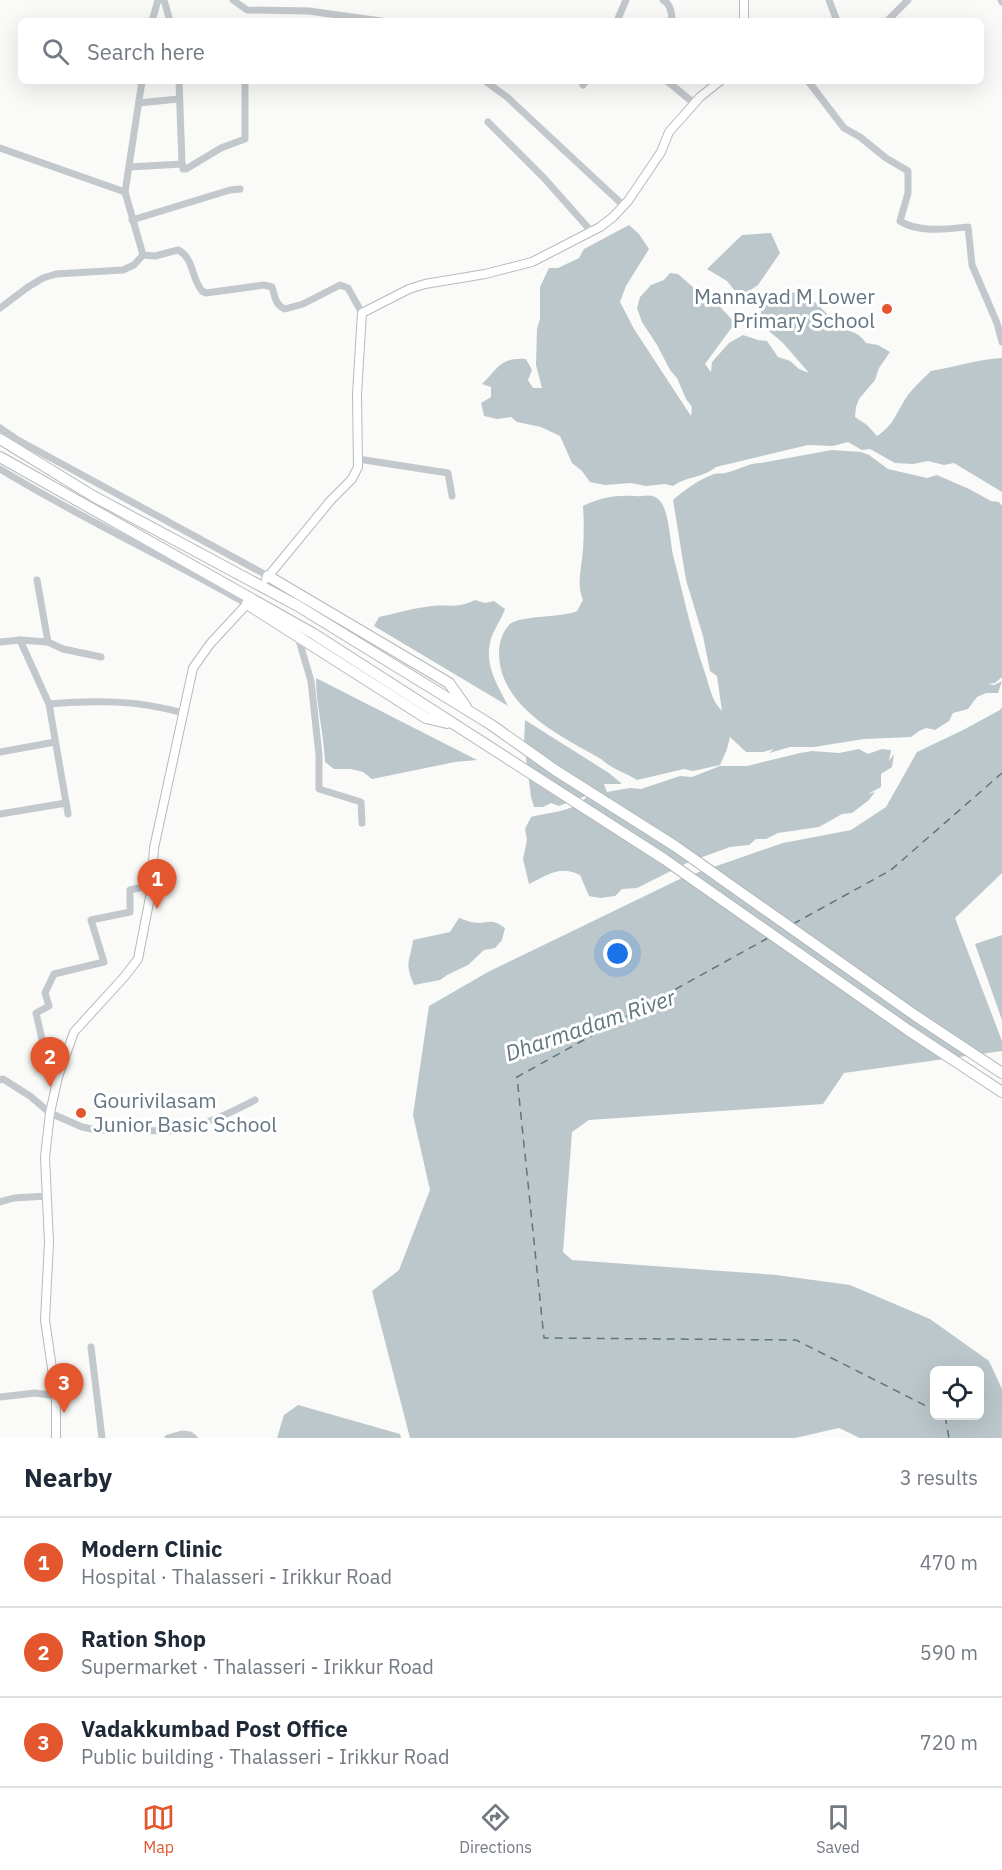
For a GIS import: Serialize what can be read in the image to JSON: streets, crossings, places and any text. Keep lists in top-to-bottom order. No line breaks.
{"water":["Dharmadam River"],"places":["Mannayad M Lower Primary School","Gourivilasam Junior Basic School"],"page":{"search":"Search here","pins":["1","2","3"],"heading":["Nearby","3 results"],"list":[{"mark":"1","name":"Modern Clinic","note":"Hospital · Thalasseri - Irikkur Road","value":"470 m"},{"mark":"2","name":"Ration Shop","note":"Supermarket · Thalasseri - Irikkur Road","value":"590 m"},{"mark":"3","name":"Vadakkumbad Post Office","note":"Public building · Thalasseri - Irikkur Road","value":"720 m"}],"nav":["Map","Directions","Saved"]}}
